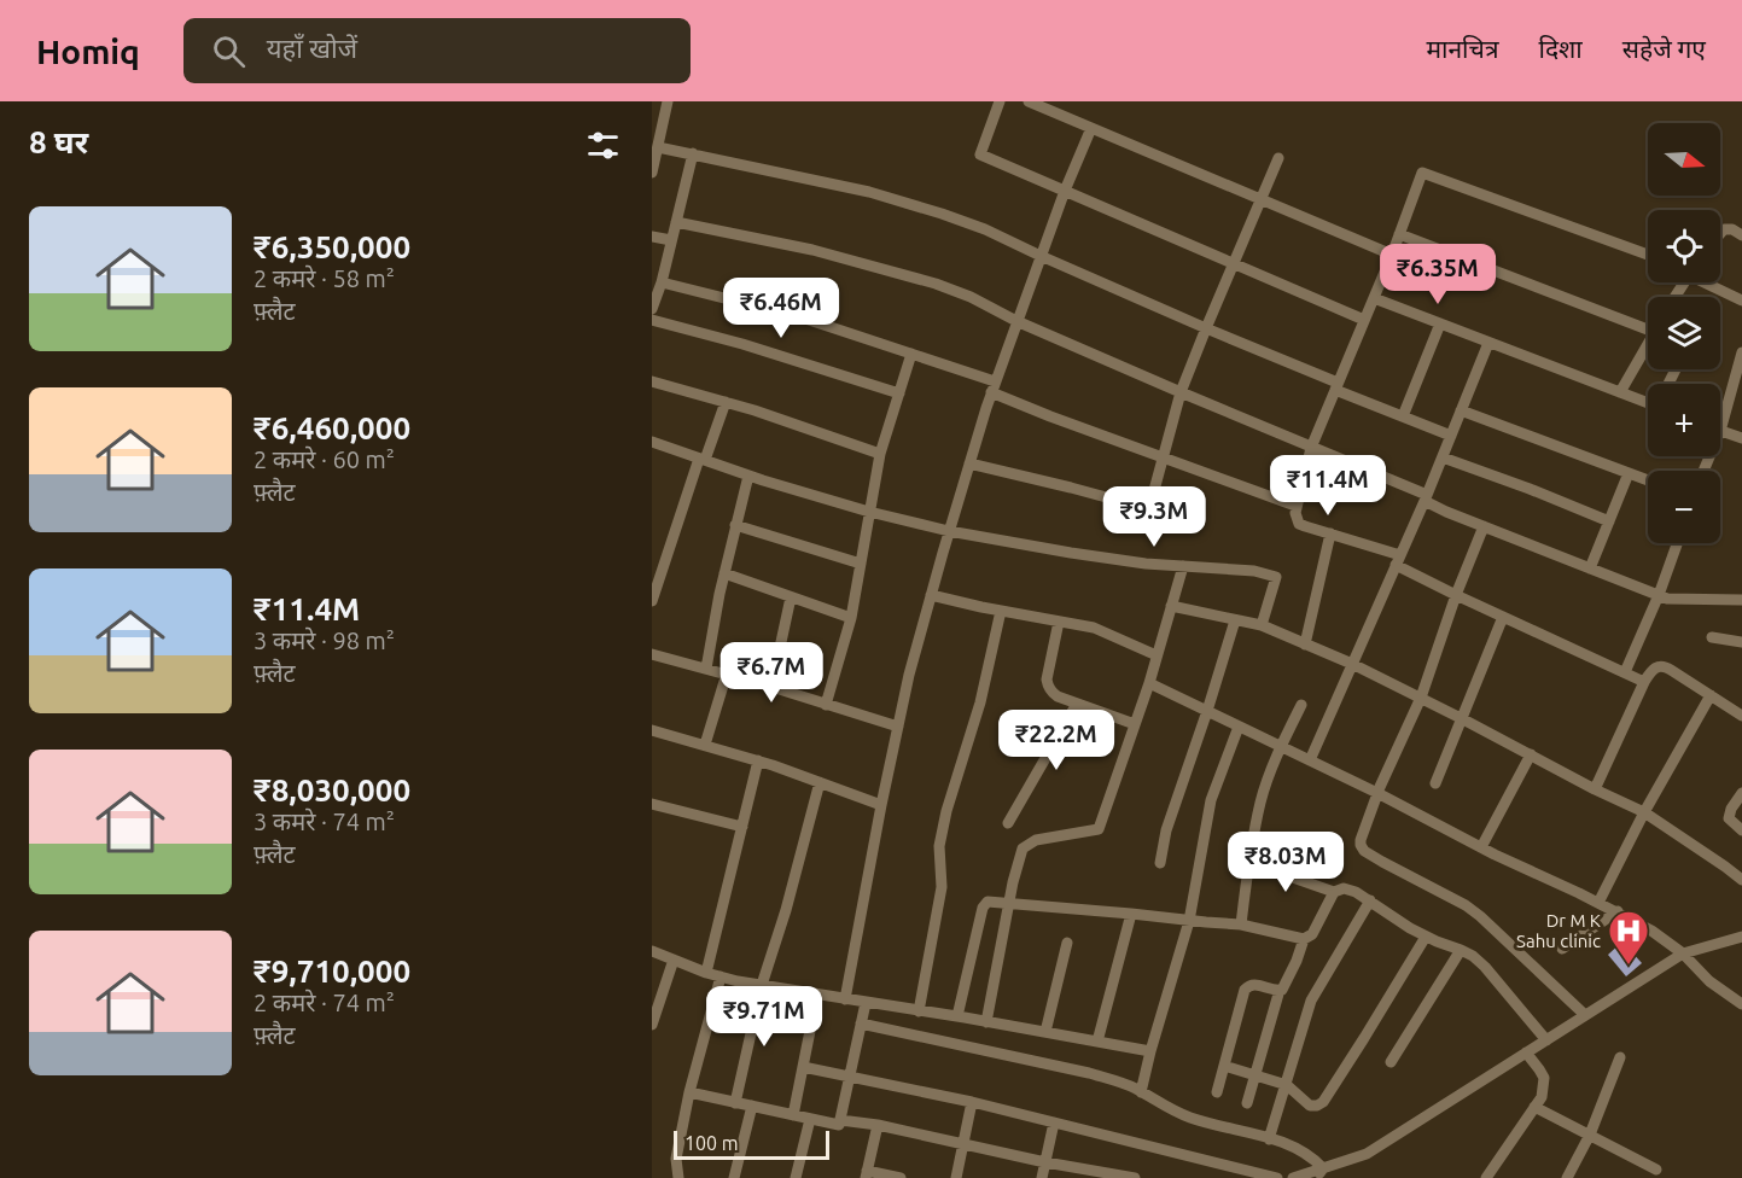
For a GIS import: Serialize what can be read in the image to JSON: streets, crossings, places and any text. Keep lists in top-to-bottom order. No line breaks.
{"places":{"hospital":["Dr M K Sahu clinic"]},"scale_bar":"100 m","north":"right","page":{"header":"Homiq","search":"यहाँ खोजें","nav":["मानचित्र","दिशा","सहेजे गए"],"heading":"8 घर","map_buttons":["+","−"],"list":[{"name":"₹6,350,000","note":"2 कमरे · 58 m² · फ़्लैट"},{"name":"₹6,460,000","note":"2 कमरे · 60 m² · फ़्लैट"},{"name":"₹11.4M","note":"3 कमरे · 98 m² · फ़्लैट"},{"name":"₹8,030,000","note":"3 कमरे · 74 m² · फ़्लैट"},{"name":"₹9,710,000","note":"2 कमरे · 74 m² · फ़्लैट"}],"price":["₹6.35M","₹6.46M","₹11.4M","₹9.3M","₹6.7M","₹22.2M","₹8.03M","₹9.71M"],"scale":"100 m"}}
